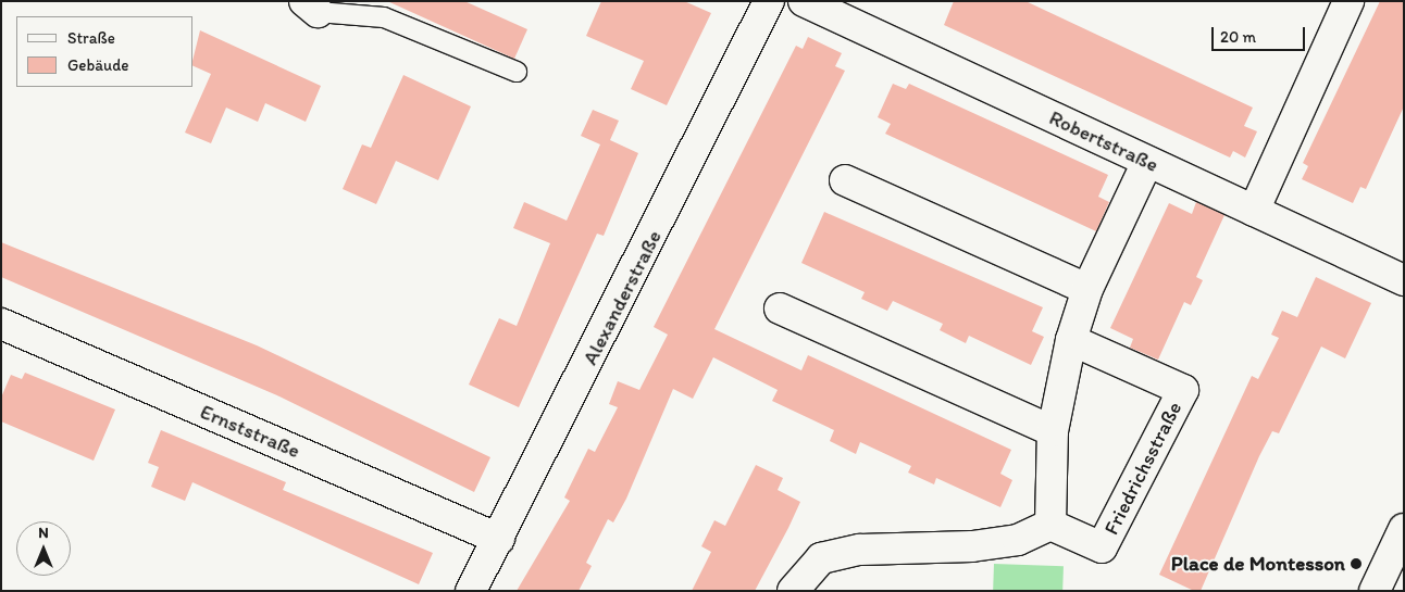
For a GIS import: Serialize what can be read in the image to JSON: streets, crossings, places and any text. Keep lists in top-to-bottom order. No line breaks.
{"streets":{"street":["Robertstraße","Alexanderstraße","Ernststraße","Friedrichsstraße"]},"crossings":[["Alexanderstraße","Ernststraße"]],"places":["Place de Montesson"],"legend":["Straße","Gebäude"],"scale_bar":"20 m","north":"top"}
